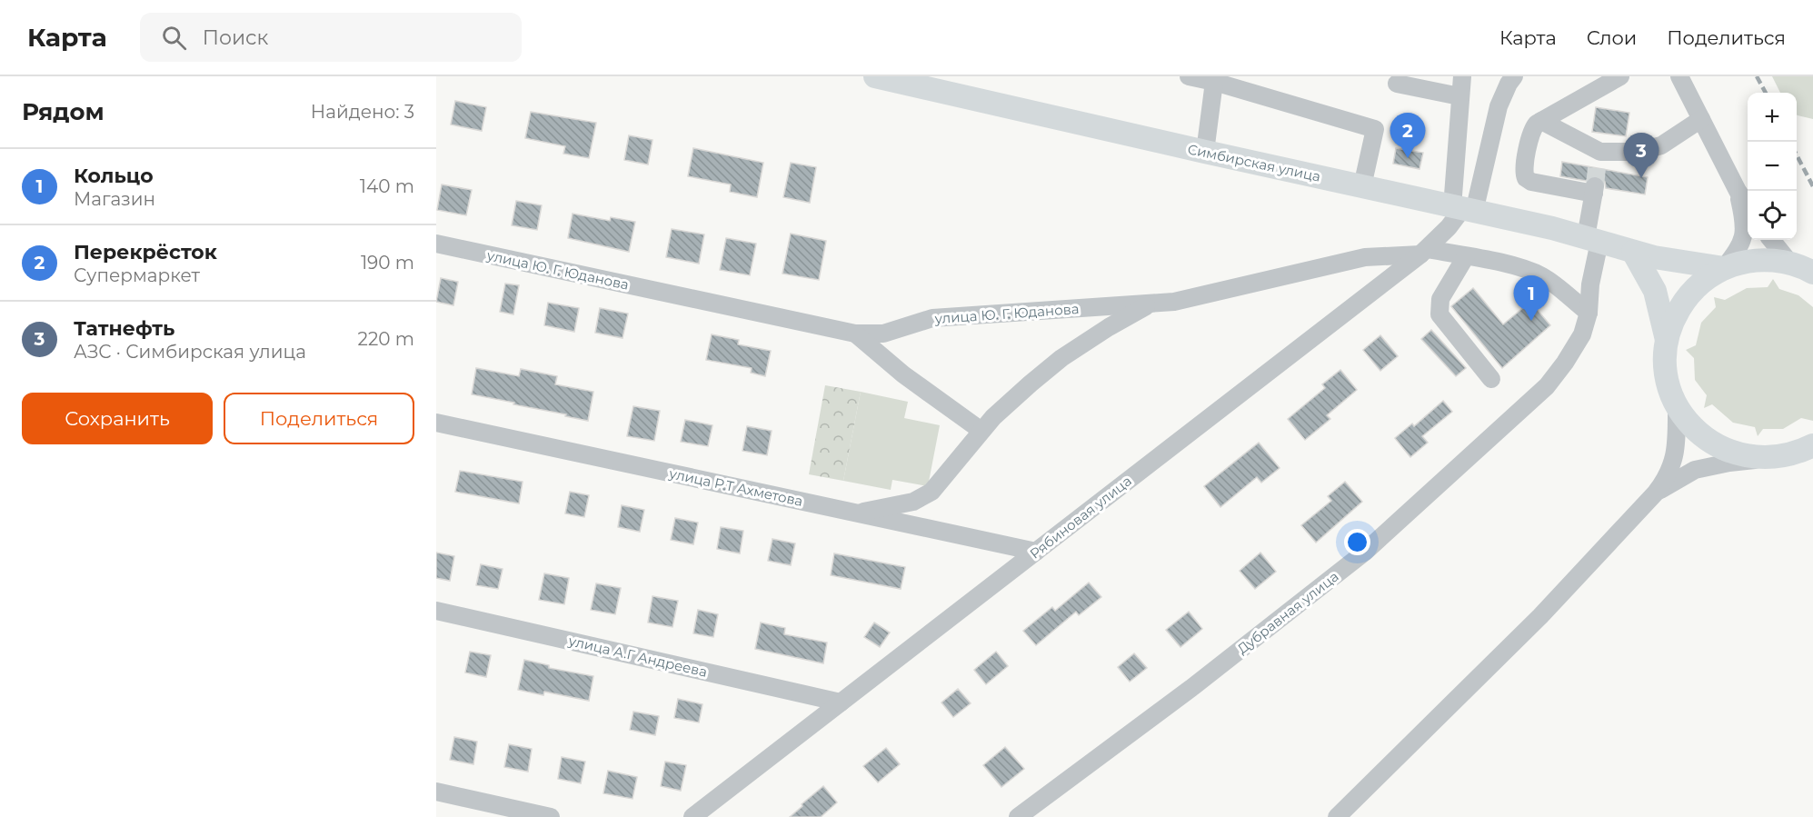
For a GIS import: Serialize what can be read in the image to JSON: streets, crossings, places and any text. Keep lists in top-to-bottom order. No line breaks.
{"streets":{"main road":["Симбирская улица"],"street":["улица Ю. Г. Юданова","улица Р.Т Ахметова","Рябиновая улица","Дубравная улица","улица А.Г Андреева"]},"crossings":[["Симбирская улица","Рябиновая улица"],["Симбирская улица","Дубравная улица"],["улица Ю. Г. Юданова","Рябиновая улица"],["улица Ю. Г. Юданова","Дубравная улица"],["улица Р.Т Ахметова","Рябиновая улица"],["Рябиновая улица","улица А.Г Андреева"]],"page":{"header":"Карта","search":"Поиск","nav":["Карта","Слои","Поделиться"],"heading":["Рядом","Найдено: 3"],"map_buttons":["+","−"],"pins":["2","3","1"],"list":[{"mark":"1","name":"Кольцо","note":"Магазин","value":"140 m"},{"mark":"2","name":"Перекрёсток","note":"Супермаркет","value":"190 m"},{"mark":"3","name":"Татнефть","note":"АЗС · Симбирская улица","value":"220 m"}],"buttons":["Сохранить","Поделиться"]}}
